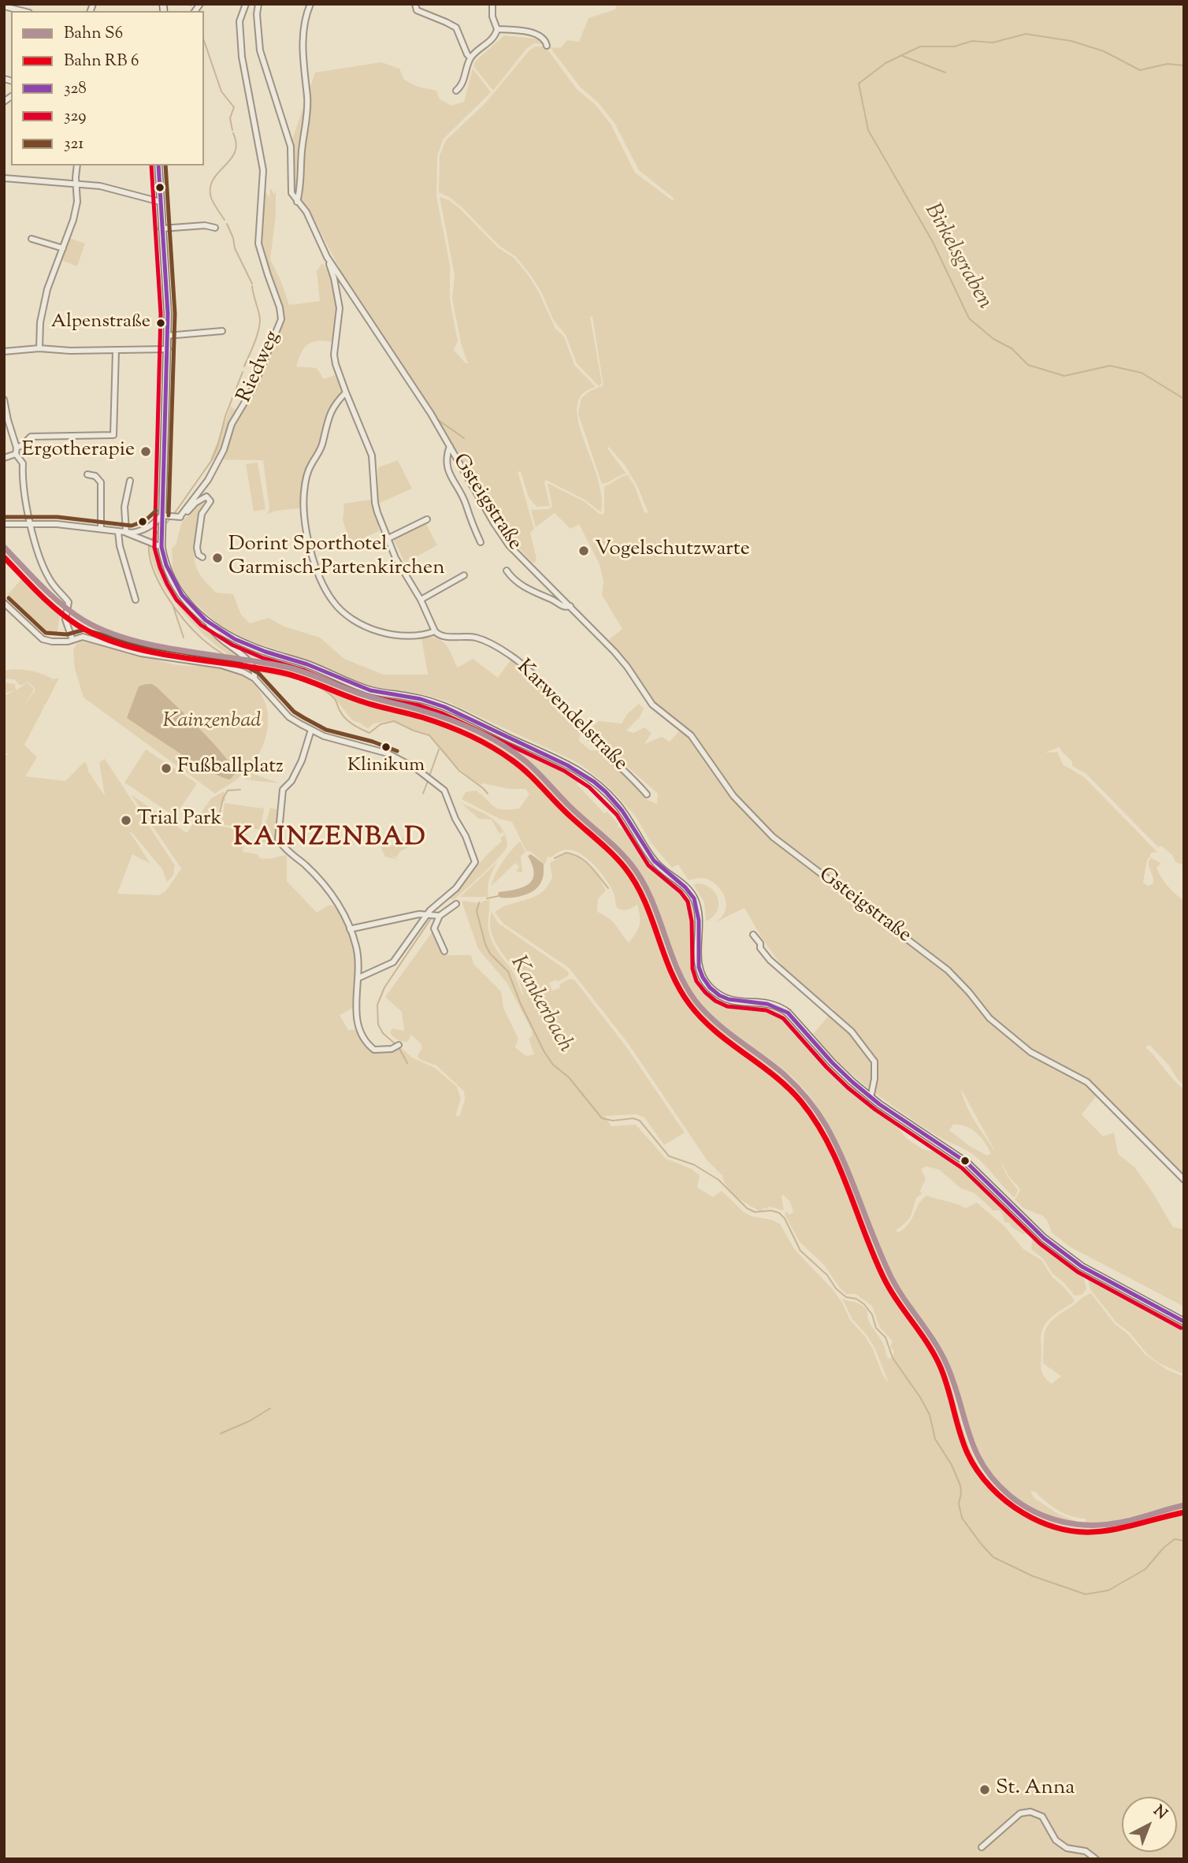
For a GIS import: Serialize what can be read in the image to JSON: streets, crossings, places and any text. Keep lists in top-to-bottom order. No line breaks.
{"streets":{"street":["Riedweg","Gsteigstraße","Karwendelstraße"]},"districts":["KAINZENBAD"],"water":["Birkelsgraben","Kankerbach"],"parks":["Kainzenbad"],"places":["Alpenstraße","Ergotherapie","Vogelschutzwarte","Dorint Sporthotel Garmisch-Partenkirchen","Klinikum","Fußballplatz","Trial Park","St. Anna"],"lines":["transit line 328","transit line 329","transit line 321","rail line S6"],"legend":["Bahn S6","Bahn RB 6","328","329","321"],"north":"top right"}
